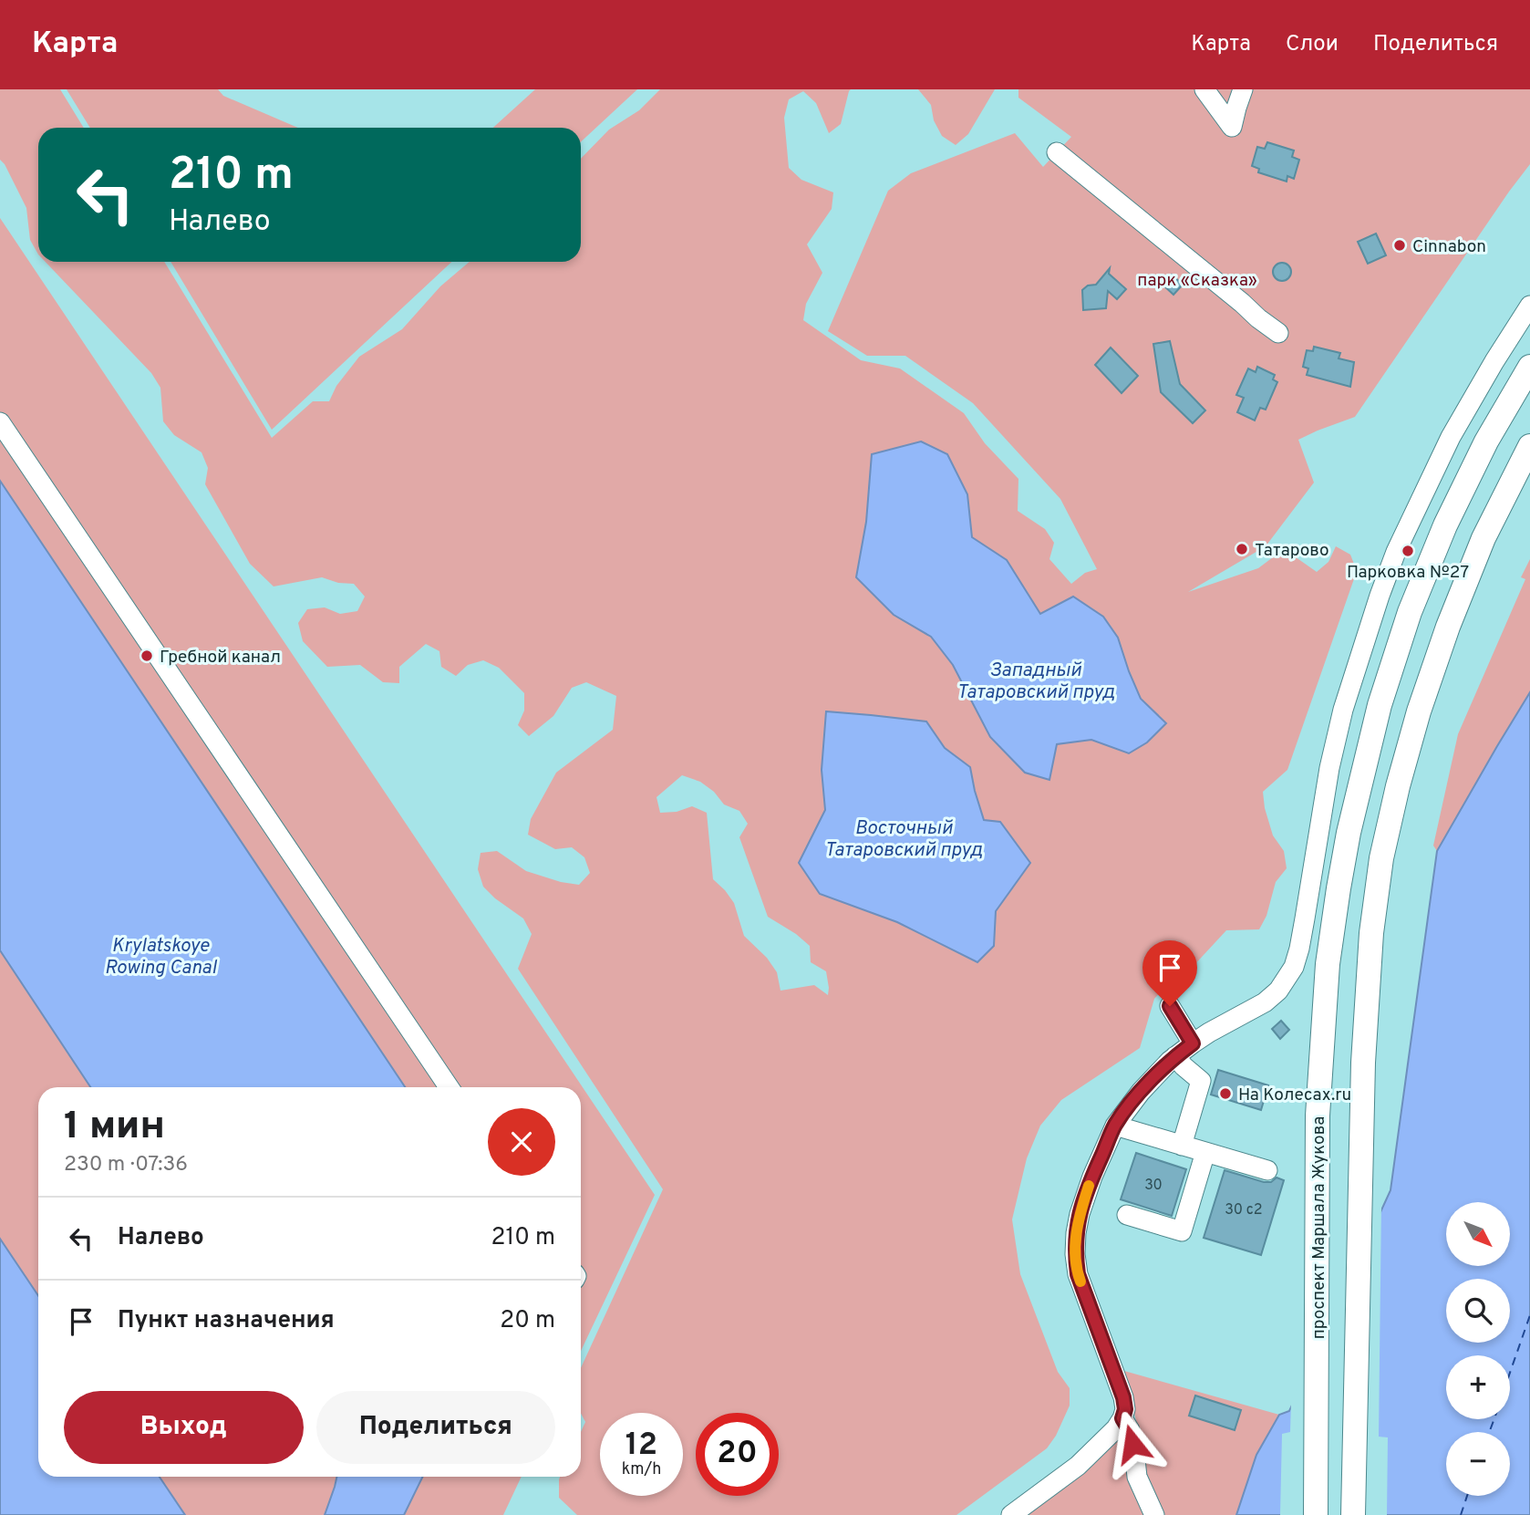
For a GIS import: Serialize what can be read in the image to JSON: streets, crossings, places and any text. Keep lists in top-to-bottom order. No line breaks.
{"streets":{"main road":["проспект Маршала Жукова"]},"water":["Западный Татаровский пруд","Восточный Татаровский пруд","Krylatskoye Rowing Canal"],"parks":["парк «Сказка»"],"places":["Cinnabon","Татарово","Парковка №27","Гребной канал","На Колесах.ru"],"house_numbers":["30","30 с2"],"north":"bottom right","page":{"header":"Карта","nav":["Карта","Слои","Поделиться"],"turn":["210 m","Налево"],"heading":["1 мин","230 m · 07:36"],"list":[{"name":"Налево","value":"210 m"},{"name":"Пункт назначения","value":"20 m"}],"map_buttons":["+","−"],"buttons":["Выход","Поделиться"],"speed":"12 km/h","limit":"20"}}
